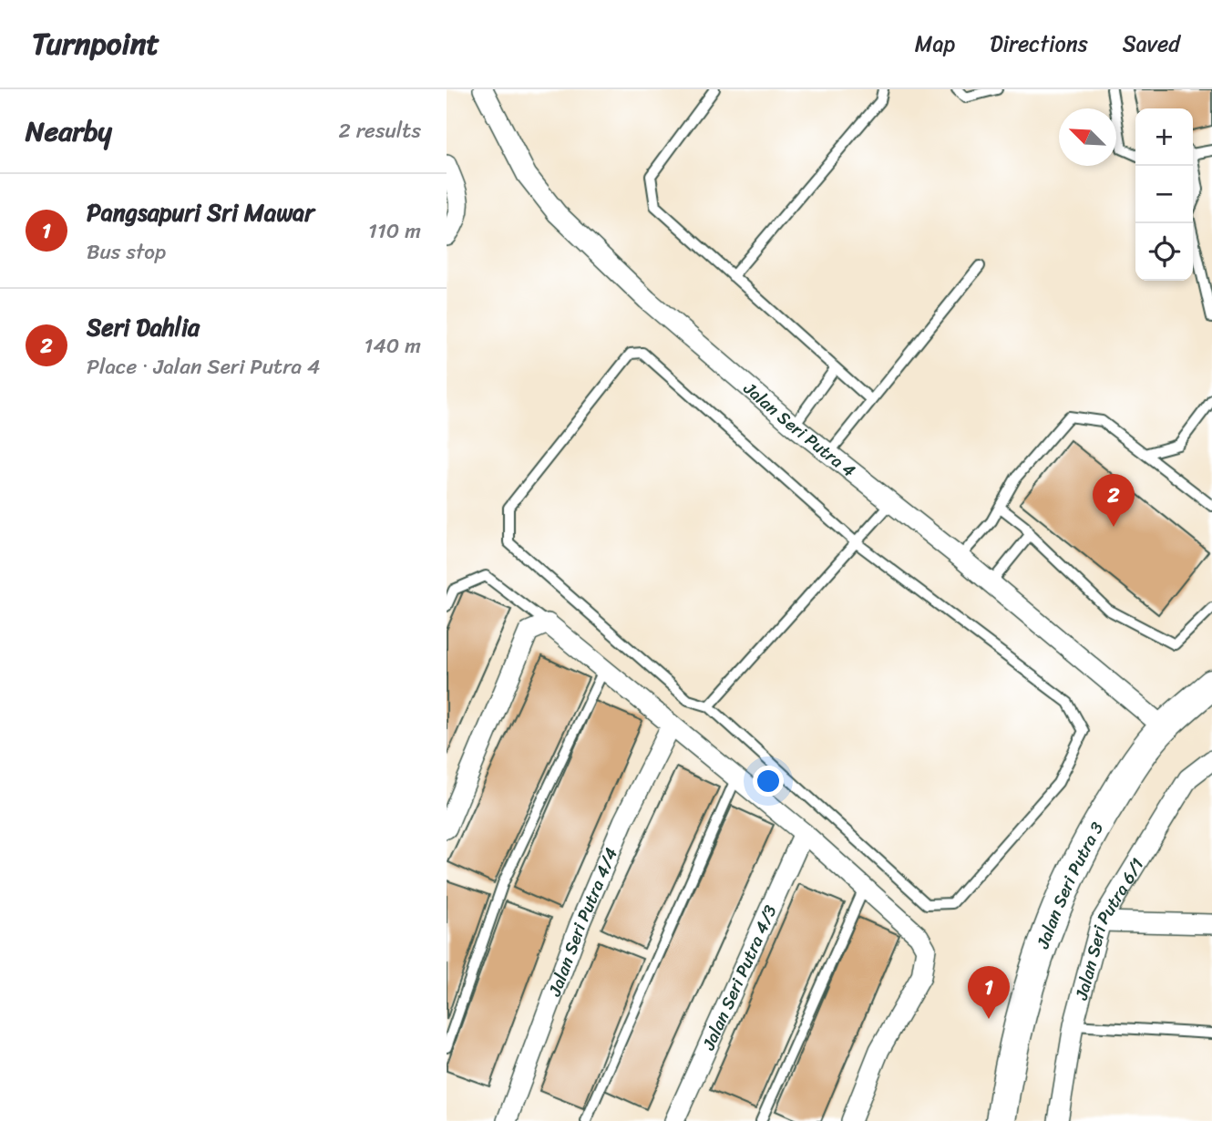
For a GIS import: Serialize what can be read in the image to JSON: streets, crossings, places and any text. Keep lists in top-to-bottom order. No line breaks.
{"streets":{"street":["Jalan Seri Putra 4","Jalan Seri Putra 3","Jalan Seri Putra 4/4","Jalan Seri Putra 6/1","Jalan Seri Putra 4/3"]},"crossings":[["Jalan Seri Putra 4","Jalan Seri Putra 3"]],"north":"top left","page":{"header":"Turnpoint","nav":["Map","Directions","Saved"],"heading":["Nearby","2 results"],"map_buttons":["+","−"],"list":[{"mark":"1","name":"Pangsapuri Sri Mawar","note":"Bus stop","value":"110 m"},{"mark":"2","name":"Seri Dahlia","note":"Place · Jalan Seri Putra 4","value":"140 m"}],"pins":["2","1"]}}
